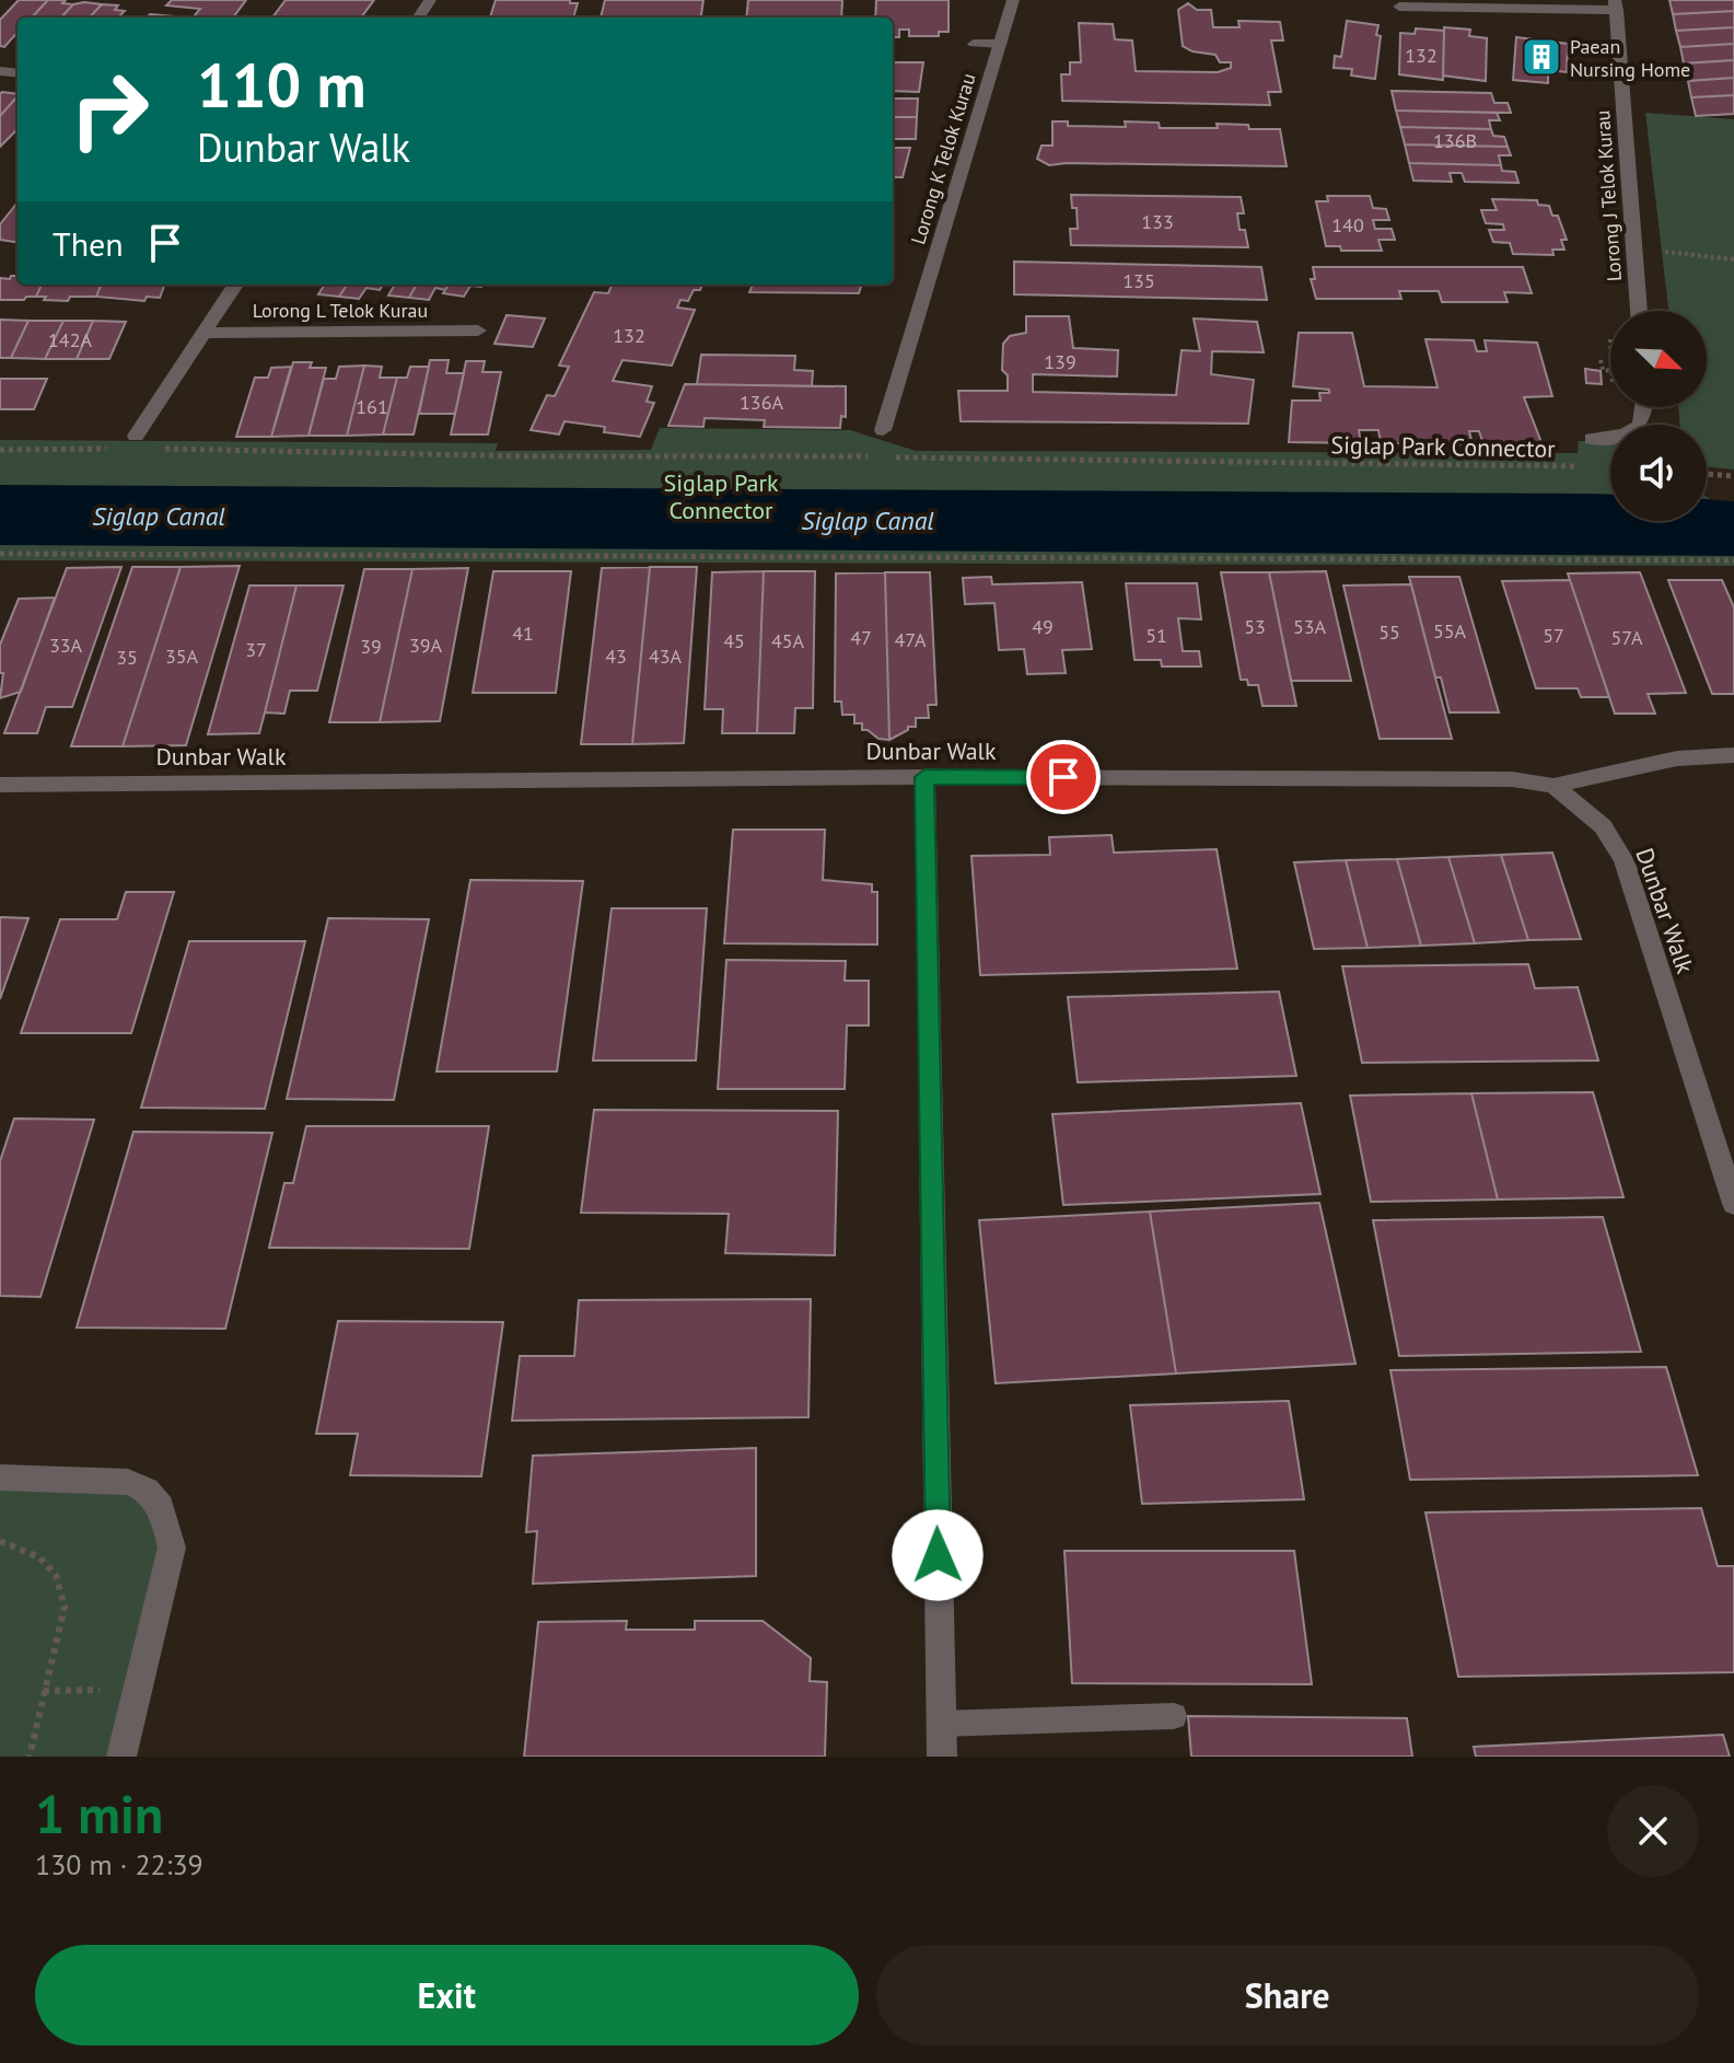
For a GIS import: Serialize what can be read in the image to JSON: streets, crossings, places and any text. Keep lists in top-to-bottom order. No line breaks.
{"streets":{"street":["Lorong K Telok Kurau","Lorong J Telok Kurau","Lorong L Telok Kurau","Dunbar Walk"],"path":["Siglap Park Connector"]},"water":["Siglap Canal"],"parks":["Siglap Park Connector"],"places":{"building":["Paean Nursing Home"]},"house_numbers":["132","136B","133","140","135","132","142A","139","136A","161","49","53","53A","55A","55","41","51","57","47","57A","47A","45","45A","33A","39A","39","37","35A","43","43A","35"],"north":"bottom right","page":{"turn":["110 m","Dunbar Walk"],"then":"Then","heading":["1 min","130 m · 22:39"],"buttons":["Exit","Share"]}}
